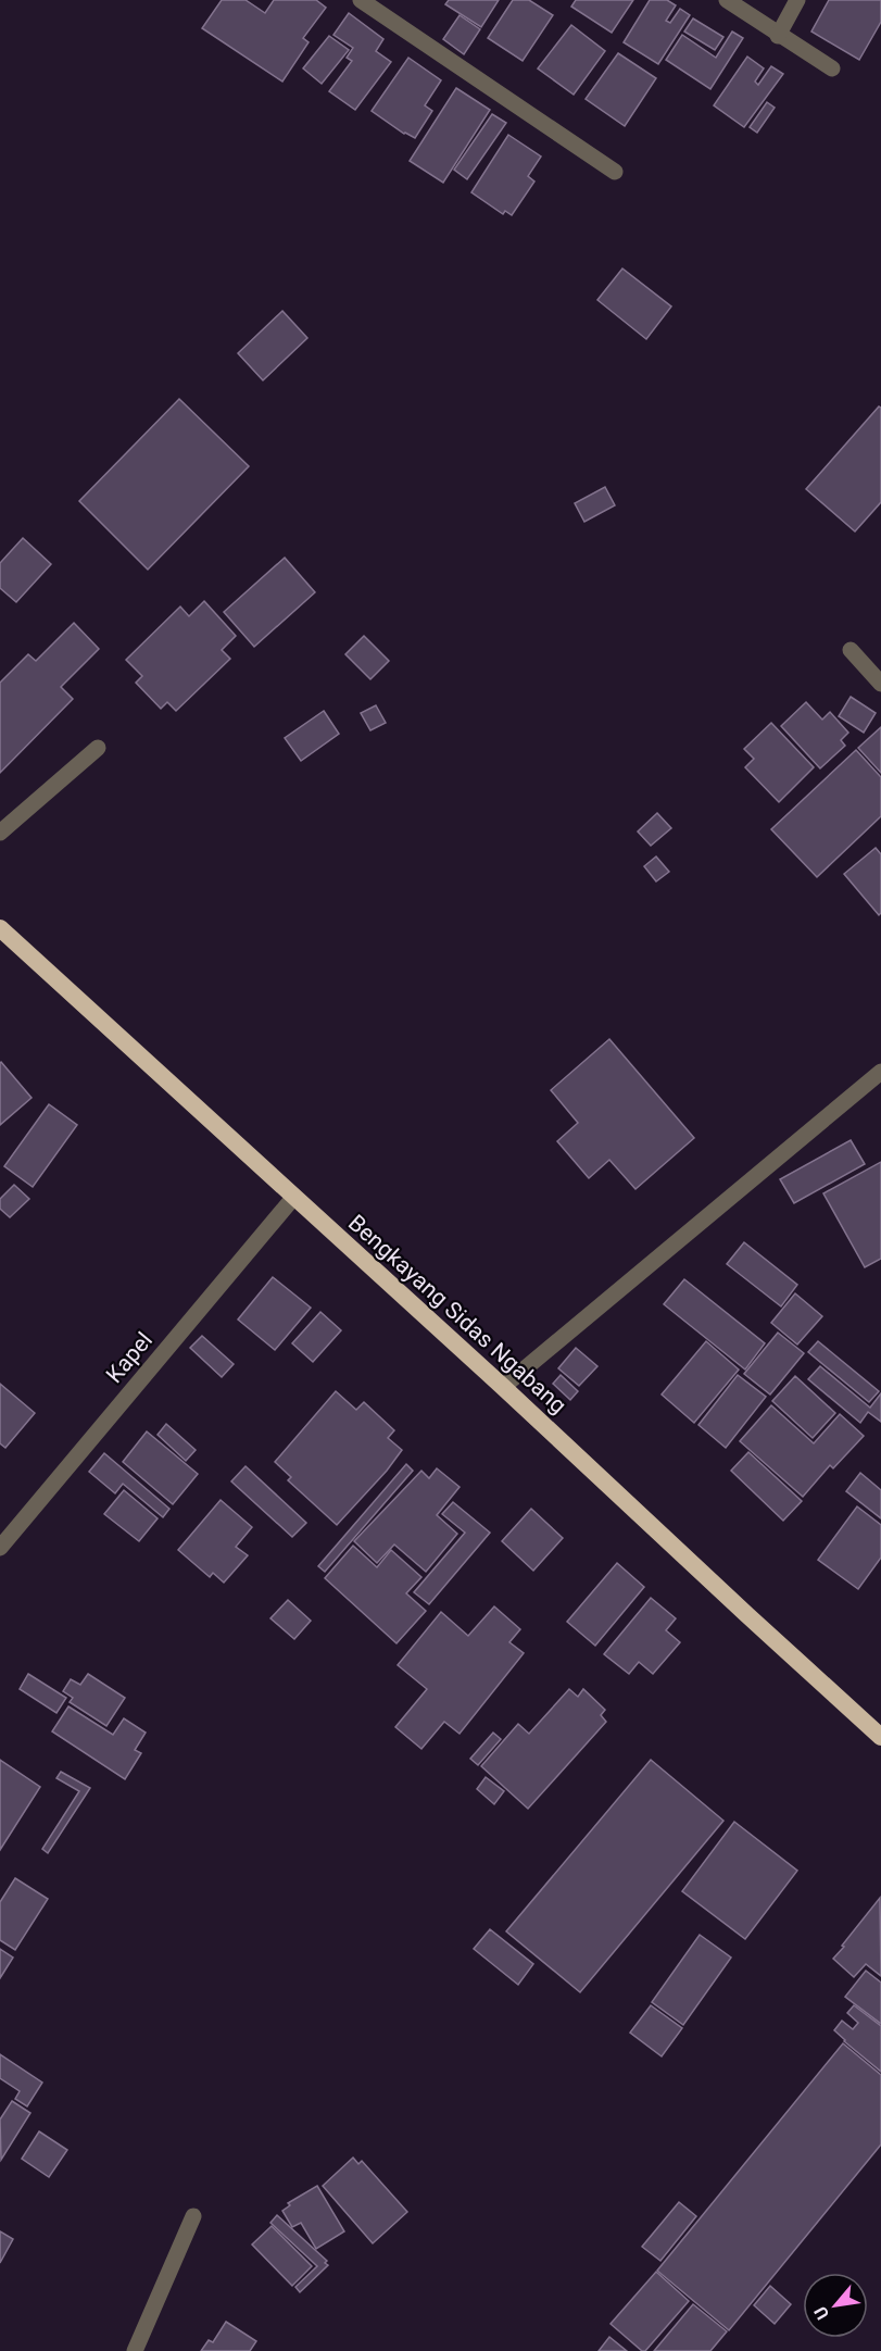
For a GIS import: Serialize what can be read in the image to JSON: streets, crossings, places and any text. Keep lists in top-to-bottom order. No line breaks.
{"streets":{"highway":["Bengkayang Sidas Ngabang"],"street":["Kapel"]},"crossings":[["Bengkayang Sidas Ngabang","Kapel"]],"north":"bottom left"}
